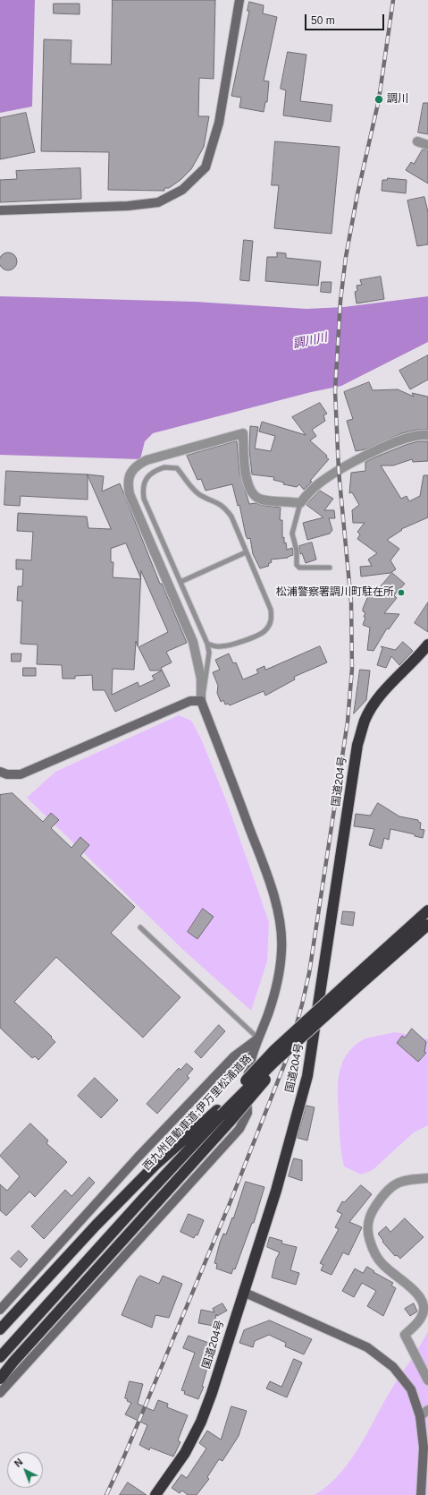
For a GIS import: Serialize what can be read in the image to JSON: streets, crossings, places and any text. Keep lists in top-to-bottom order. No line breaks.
{"streets":{"highway":["国道204号","西九州自動車道;伊万里松浦道路"]},"water":["調川川"],"places":["調川","松浦警察署調川町駐在所"],"scale_bar":"50 m","north":"top left"}
